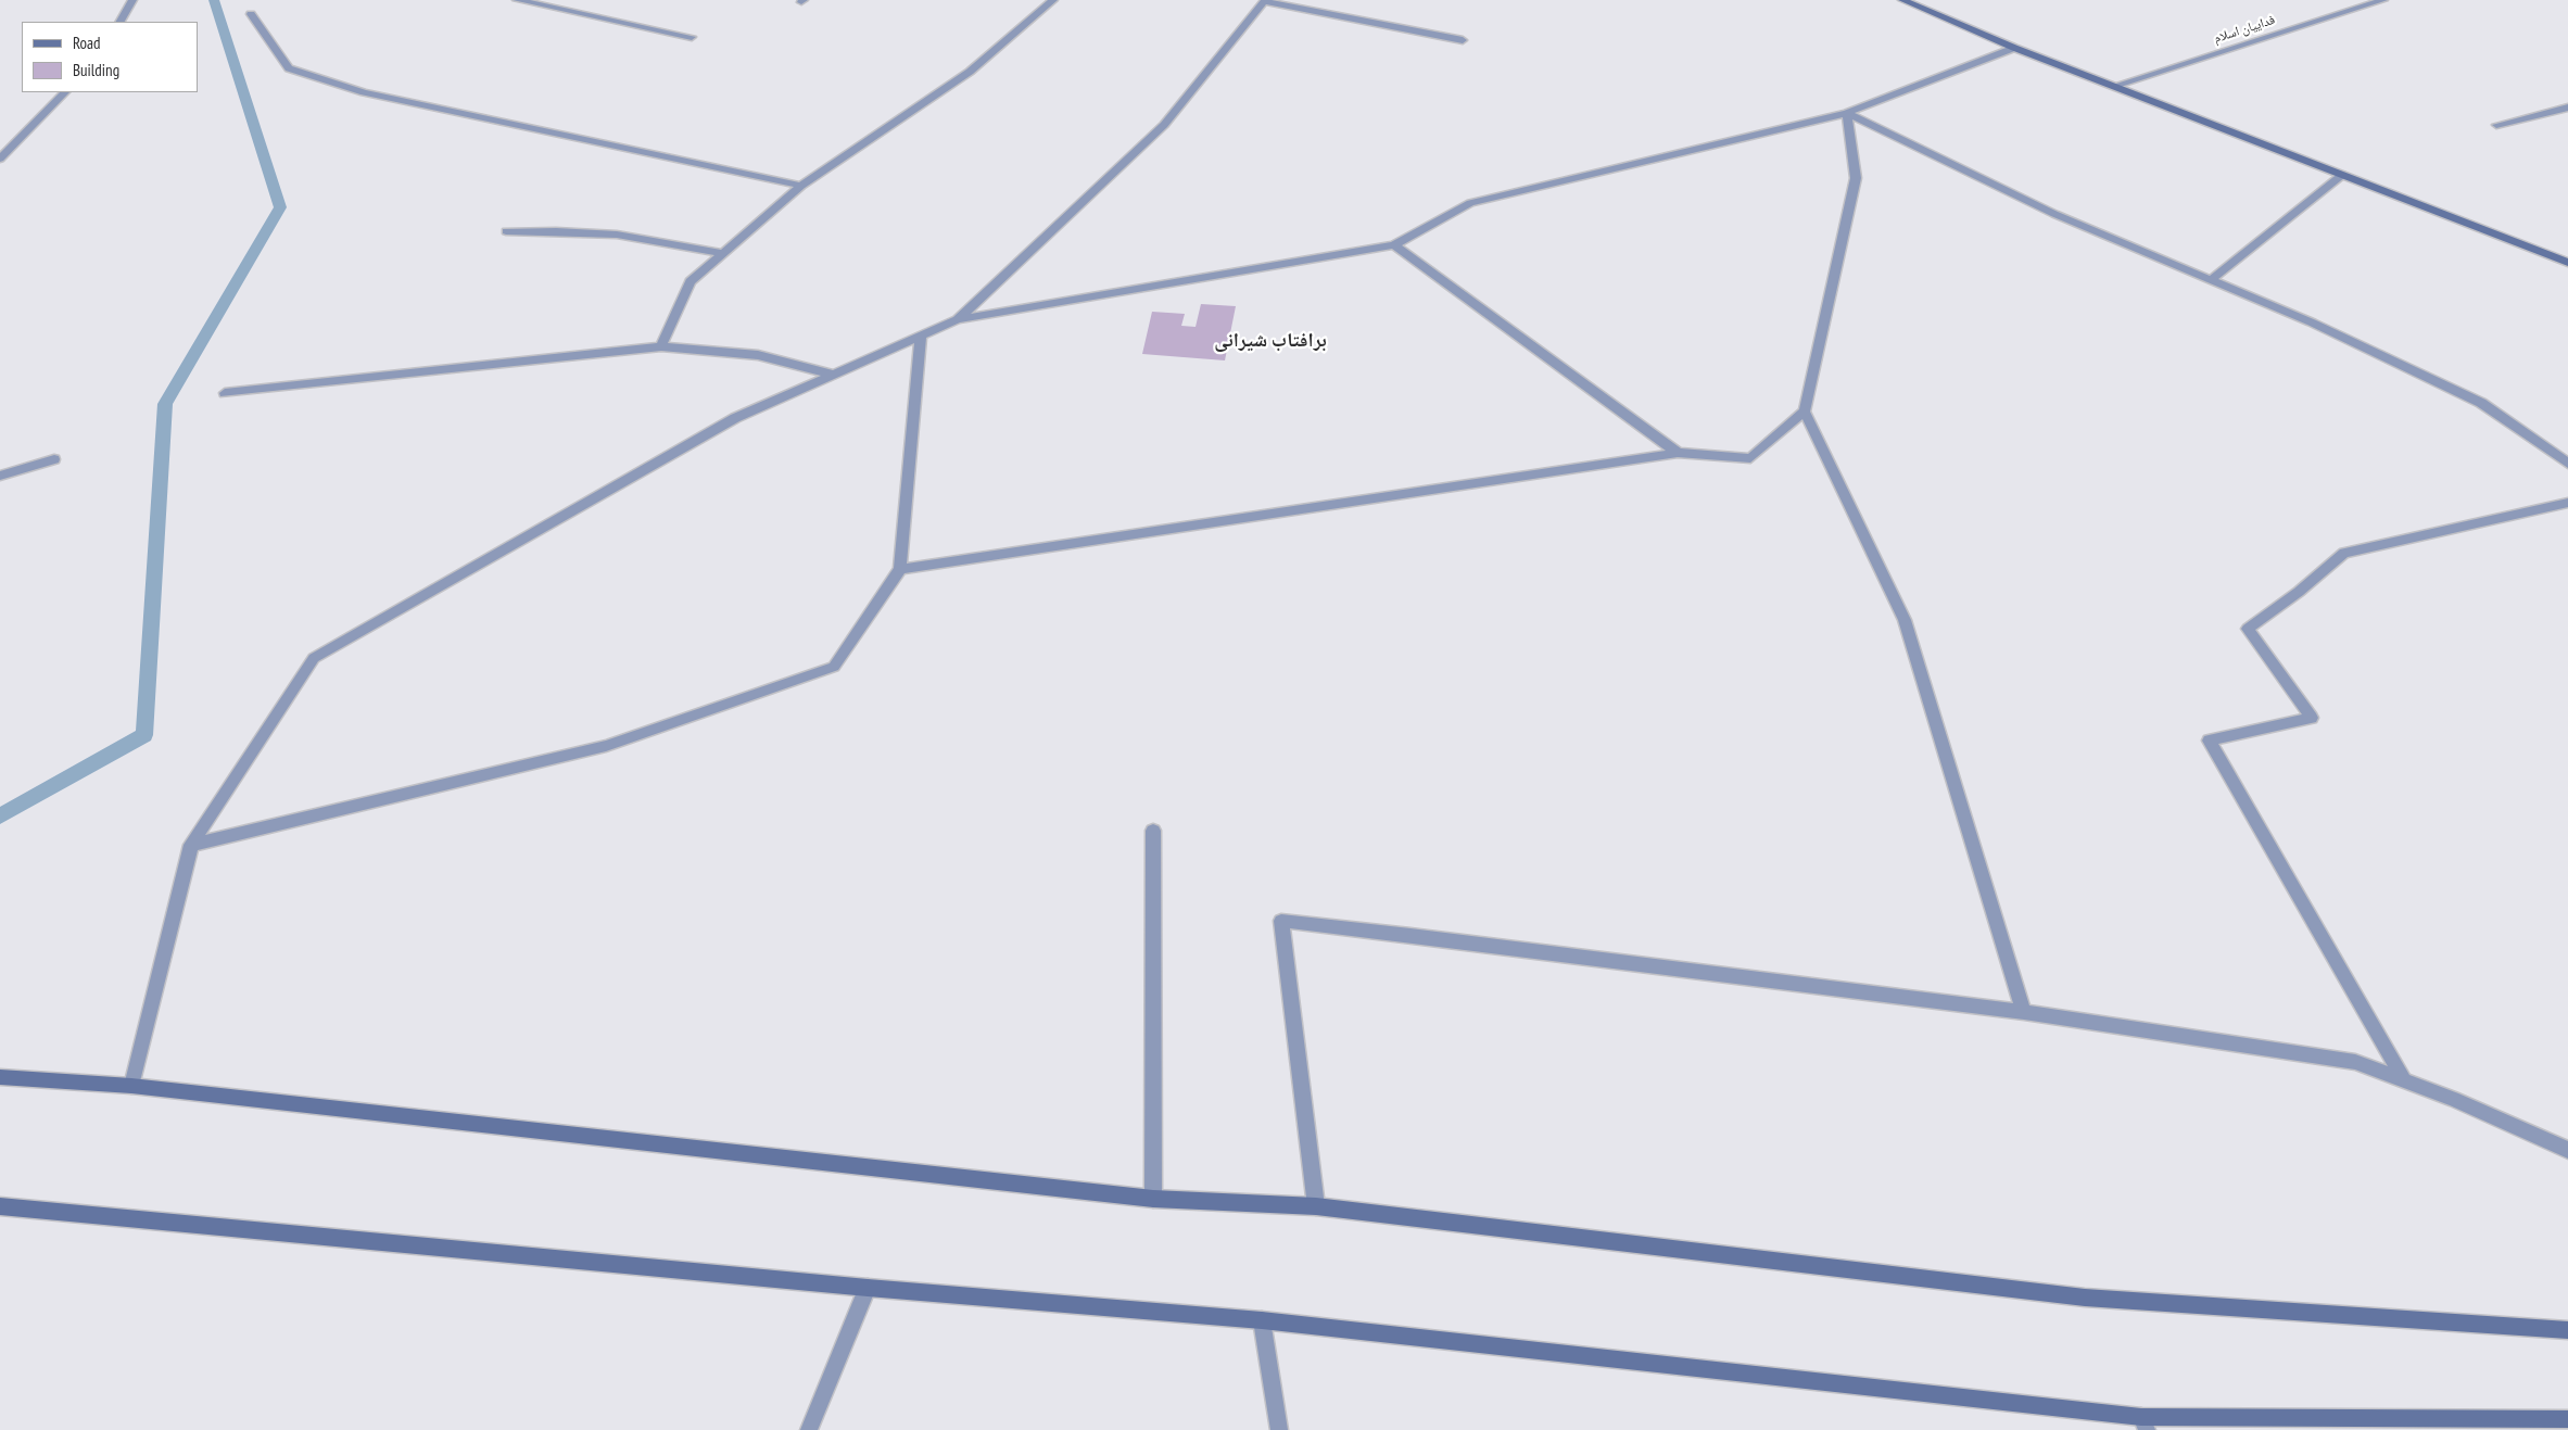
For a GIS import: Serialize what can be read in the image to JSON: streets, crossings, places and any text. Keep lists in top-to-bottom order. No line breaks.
{"streets":{"street":["فداییان اسلام"]},"districts":["برافتاب شیرانی"],"legend":["Road","Building"]}
